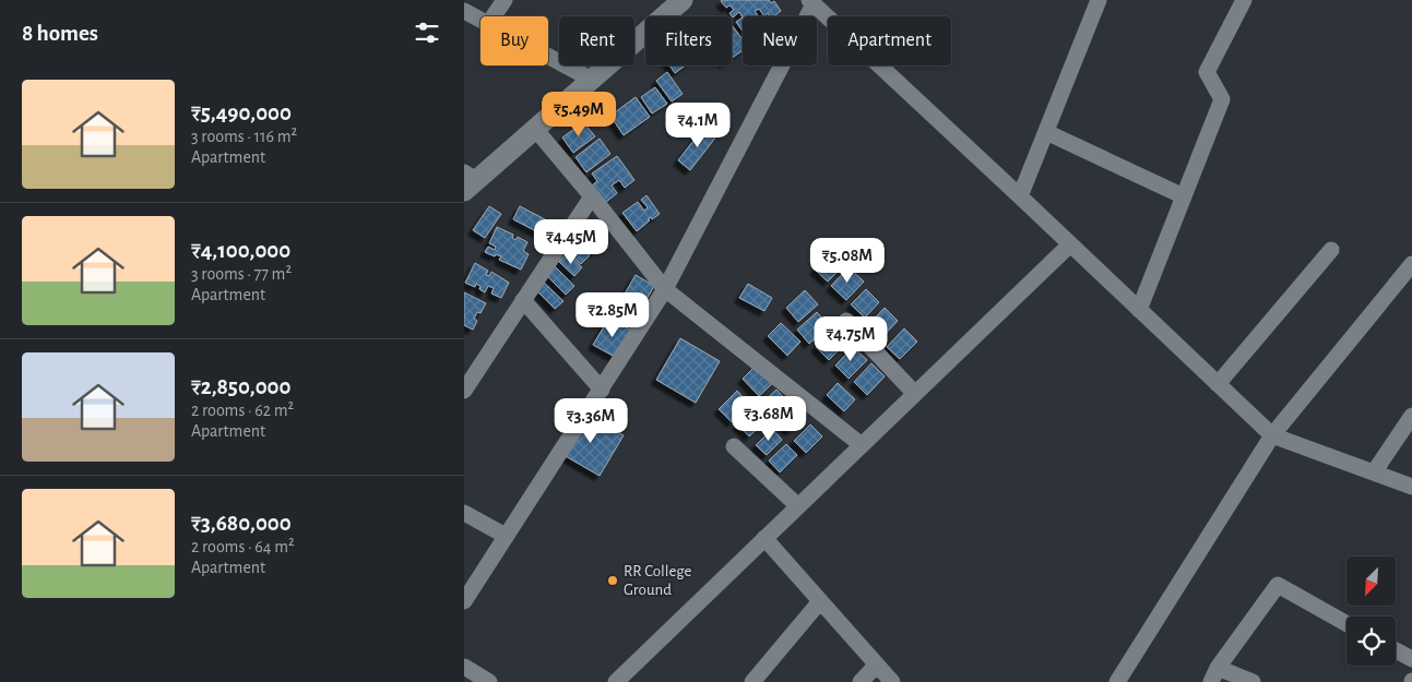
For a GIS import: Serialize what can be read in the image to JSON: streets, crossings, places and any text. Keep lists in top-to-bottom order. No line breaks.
{"places":["RR College Ground"],"north":"bottom left","page":{"heading":"8 homes","chip":["Buy","Rent","Filters","New","Apartment"],"list":[{"name":"₹5,490,000","note":"3 rooms · 116 m² · Apartment"},{"name":"₹4,100,000","note":"3 rooms · 77 m² · Apartment"},{"name":"₹2,850,000","note":"2 rooms · 62 m² · Apartment"},{"name":"₹3,680,000","note":"2 rooms · 64 m² · Apartment"}],"price":["₹5.49M","₹4.1M","₹4.45M","₹5.08M","₹2.85M","₹4.75M","₹3.68M","₹3.36M"]}}
